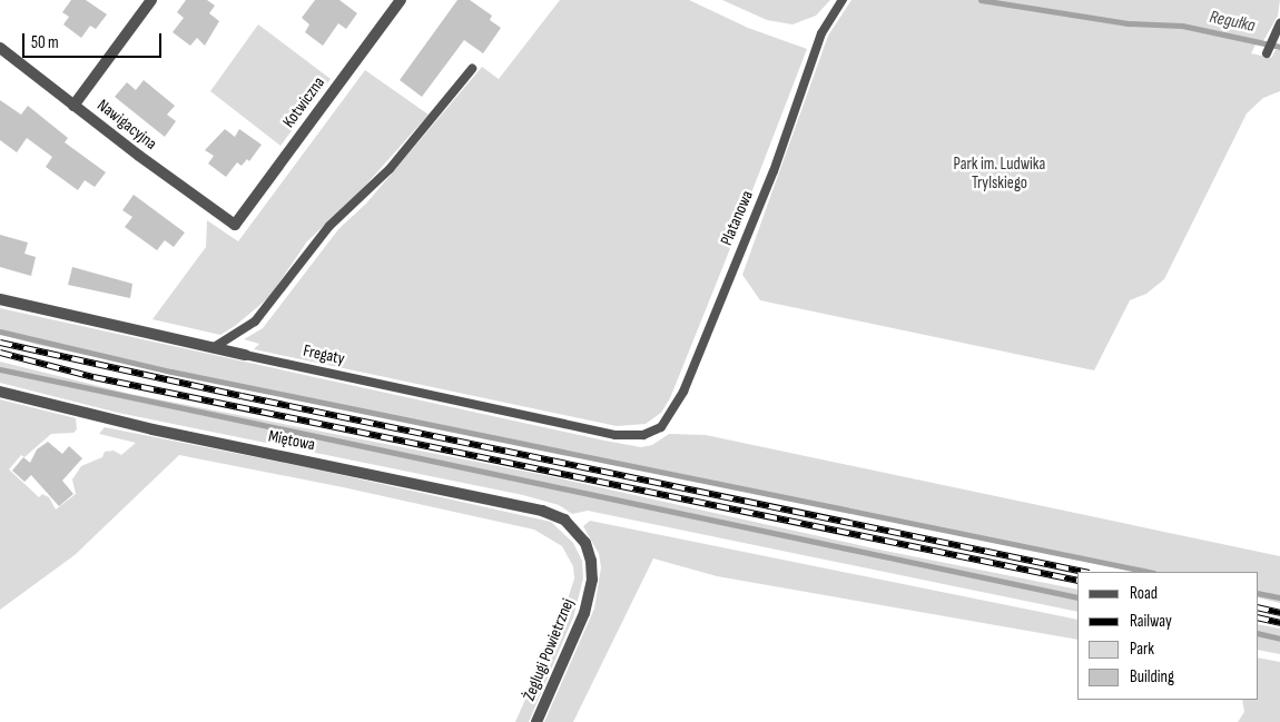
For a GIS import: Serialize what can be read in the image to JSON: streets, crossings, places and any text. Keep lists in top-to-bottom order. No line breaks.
{"streets":{"street":["Kotwiczna","Nawigacyjna","Fregaty","Miętowa","Żeglugi Powietrznej"],"lane":["Platanowa"]},"crossings":[["Kotwiczna","Nawigacyjna"],["Platanowa","Fregaty"],["Miętowa","Żeglugi Powietrznej"]],"water":["Regułka"],"parks":["Park im. Ludwika Trylskiego"],"legend":["Road","Railway","Park","Building"],"scale_bar":"50 m"}
